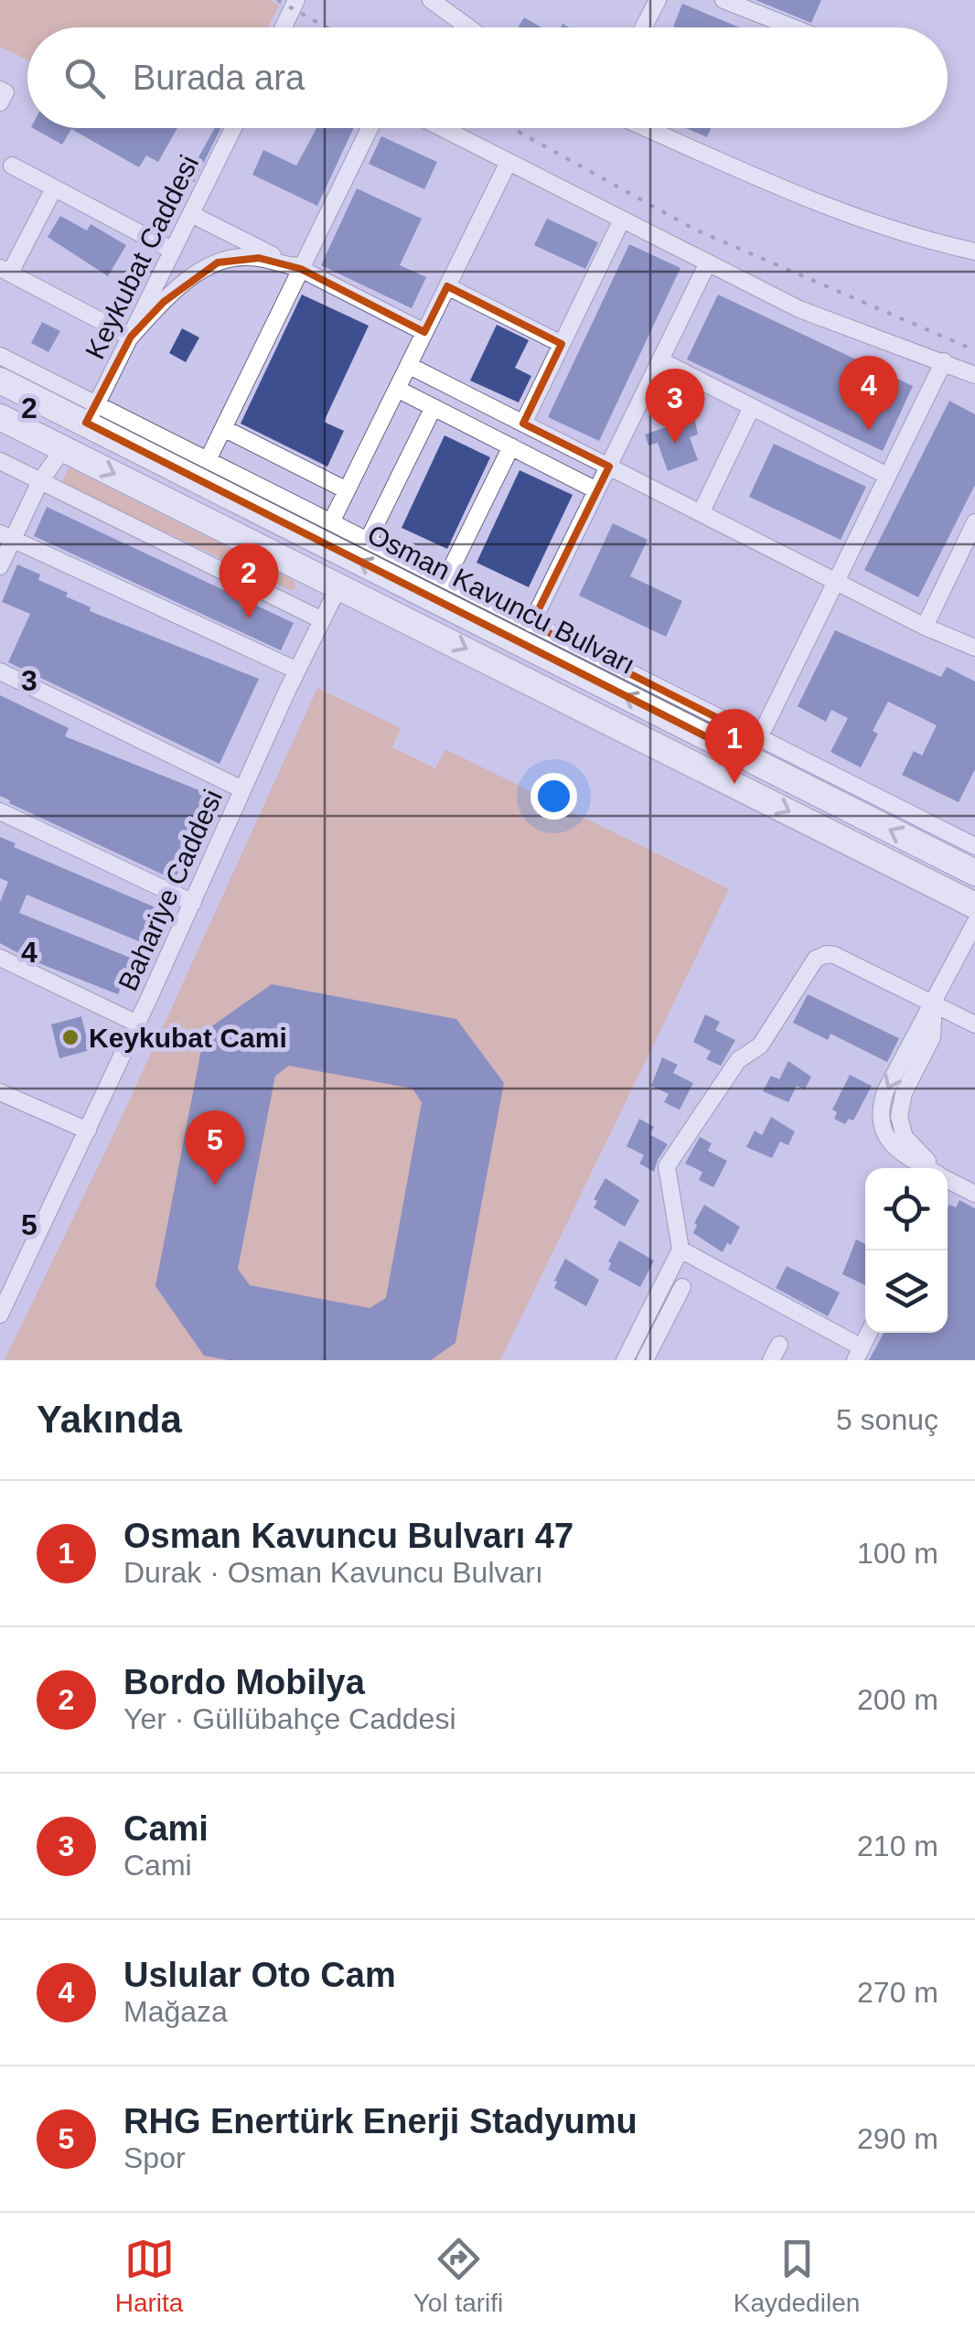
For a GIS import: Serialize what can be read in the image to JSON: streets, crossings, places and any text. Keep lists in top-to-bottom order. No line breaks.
{"streets":{"highway":["Osman Kavuncu Bulvarı"],"street":["Keykubat Caddesi","Bahariye Caddesi"]},"crossings":[["Keykubat Caddesi","Osman Kavuncu Bulvarı"]],"places":["Keykubat Cami"],"page":{"search":"Burada ara","pins":["4","3","2","1","5"],"heading":["Yakında","5 sonuç"],"list":[{"mark":"1","name":"Osman Kavuncu Bulvarı 47","note":"Durak · Osman Kavuncu Bulvarı","value":"100 m"},{"mark":"2","name":"Bordo Mobilya","note":"Yer · Güllübahçe Caddesi","value":"200 m"},{"mark":"3","name":"Cami","note":"Cami","value":"210 m"},{"mark":"4","name":"Uslular Oto Cam","note":"Mağaza","value":"270 m"},{"mark":"5","name":"RHG Enertürk Enerji Stadyumu","note":"Spor","value":"290 m"}],"nav":["Harita","Yol tarifi","Kaydedilen"]},"grid":{"rows":["2","3","4","5"]}}
